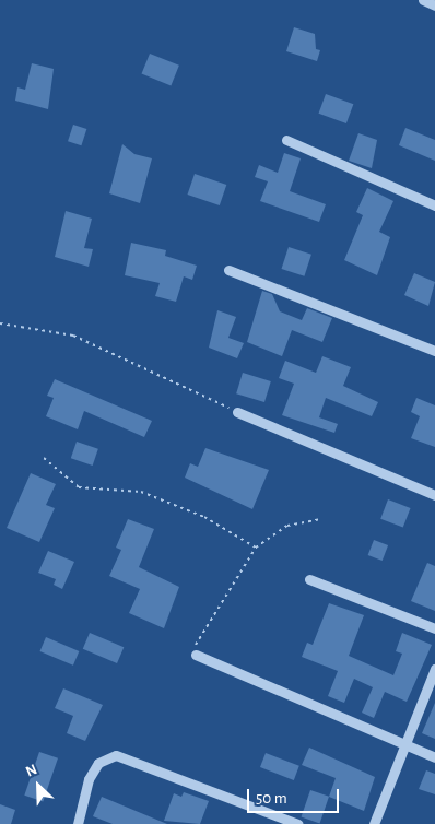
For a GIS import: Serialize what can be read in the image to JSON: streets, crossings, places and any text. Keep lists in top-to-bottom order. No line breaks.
{"scale_bar":"50 m","north":"top left"}
